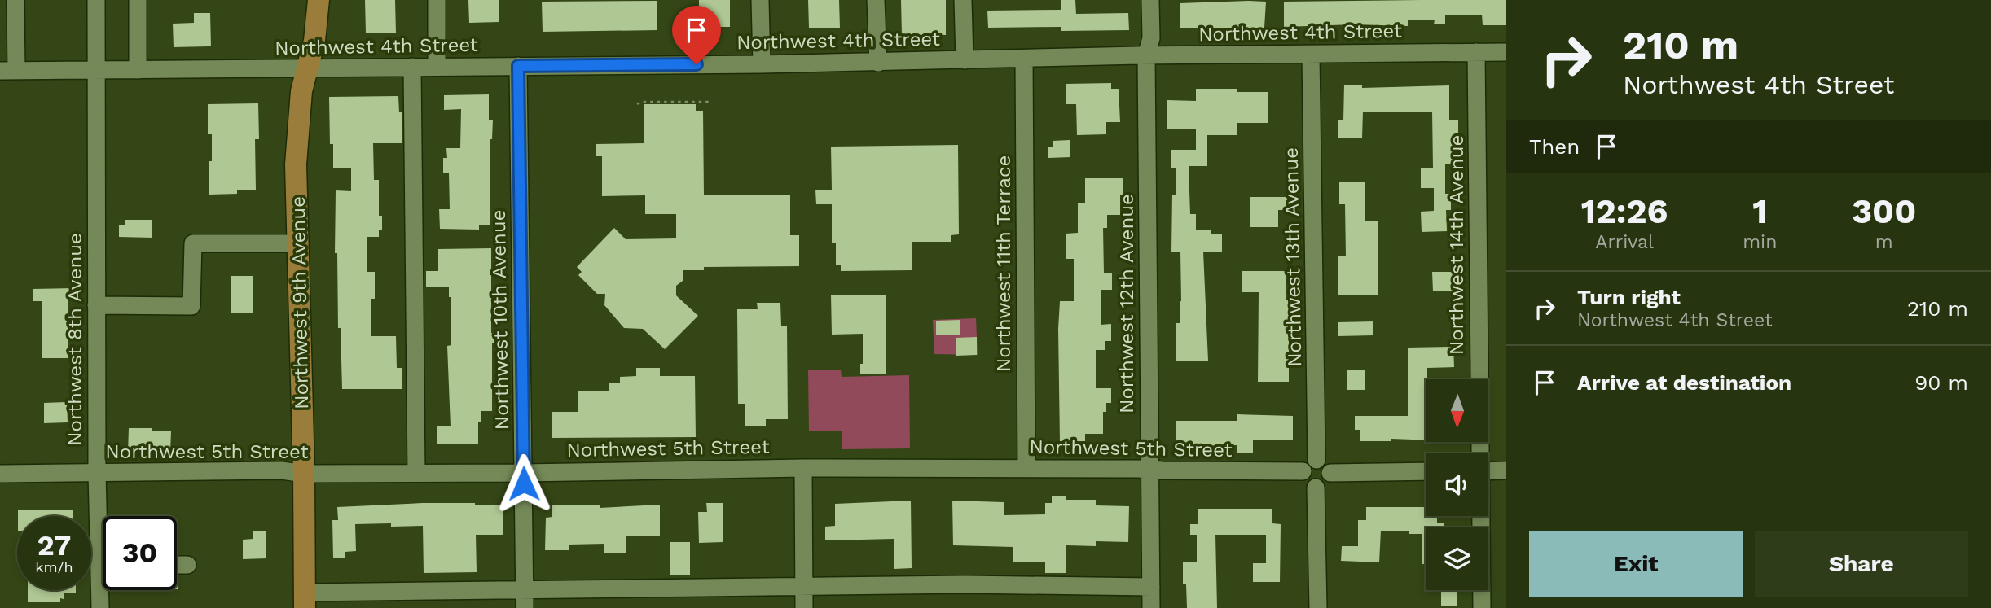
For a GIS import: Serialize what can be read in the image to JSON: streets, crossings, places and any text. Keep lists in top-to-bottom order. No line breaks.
{"streets":{"main road":["Northwest 9th Avenue"],"street":["Northwest 4th Street","Northwest 14th Avenue","Northwest 13th Avenue","Northwest 11th Terrace","Northwest 12th Avenue","Northwest 10th Avenue","Northwest 8th Avenue","Northwest 5th Street"]},"crossings":[["Northwest 4th Street","Northwest 14th Avenue"],["Northwest 4th Street","Northwest 13th Avenue"],["Northwest 4th Street","Northwest 11th Terrace"],["Northwest 4th Street","Northwest 9th Avenue"],["Northwest 4th Street","Northwest 12th Avenue"],["Northwest 4th Street","Northwest 10th Avenue"],["Northwest 4th Street","Northwest 8th Avenue"],["Northwest 13th Avenue","Northwest 5th Street"],["Northwest 11th Terrace","Northwest 5th Street"],["Northwest 9th Avenue","Northwest 5th Street"],["Northwest 12th Avenue","Northwest 5th Street"],["Northwest 10th Avenue","Northwest 5th Street"],["Northwest 8th Avenue","Northwest 5th Street"]],"north":"bottom","page":{"turn":["210 m","Northwest 4th Street"],"then":"Then","eta":["12:26","Arrival","1","min","300","m"],"list":[{"name":"Turn right","note":"Northwest 4th Street","value":"210 m"},{"name":"Arrive at destination","value":"90 m"}],"speed":"27 km/h","limit":"30","buttons":["Exit","Share"]}}
